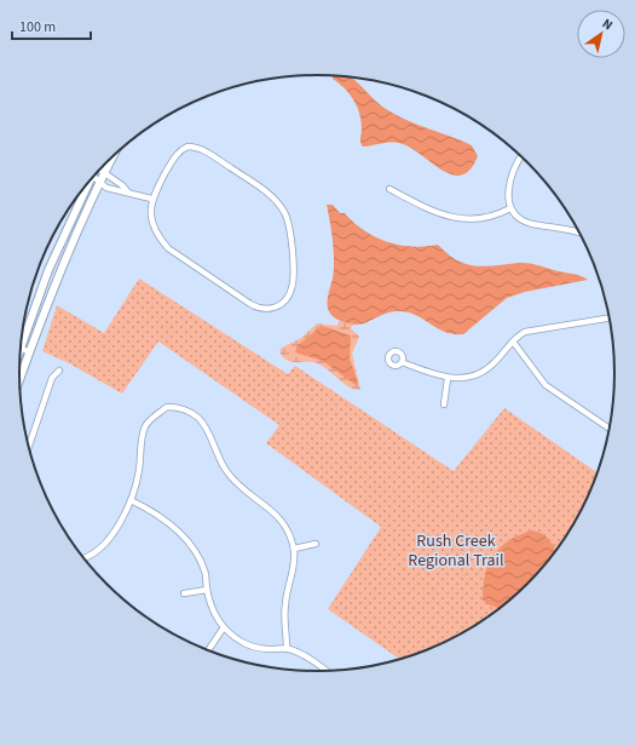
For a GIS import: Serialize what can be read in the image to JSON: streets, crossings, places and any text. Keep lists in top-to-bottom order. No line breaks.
{"parks":["Rush Creek Regional Trail"],"scale_bar":"100 m","north":"top right"}
